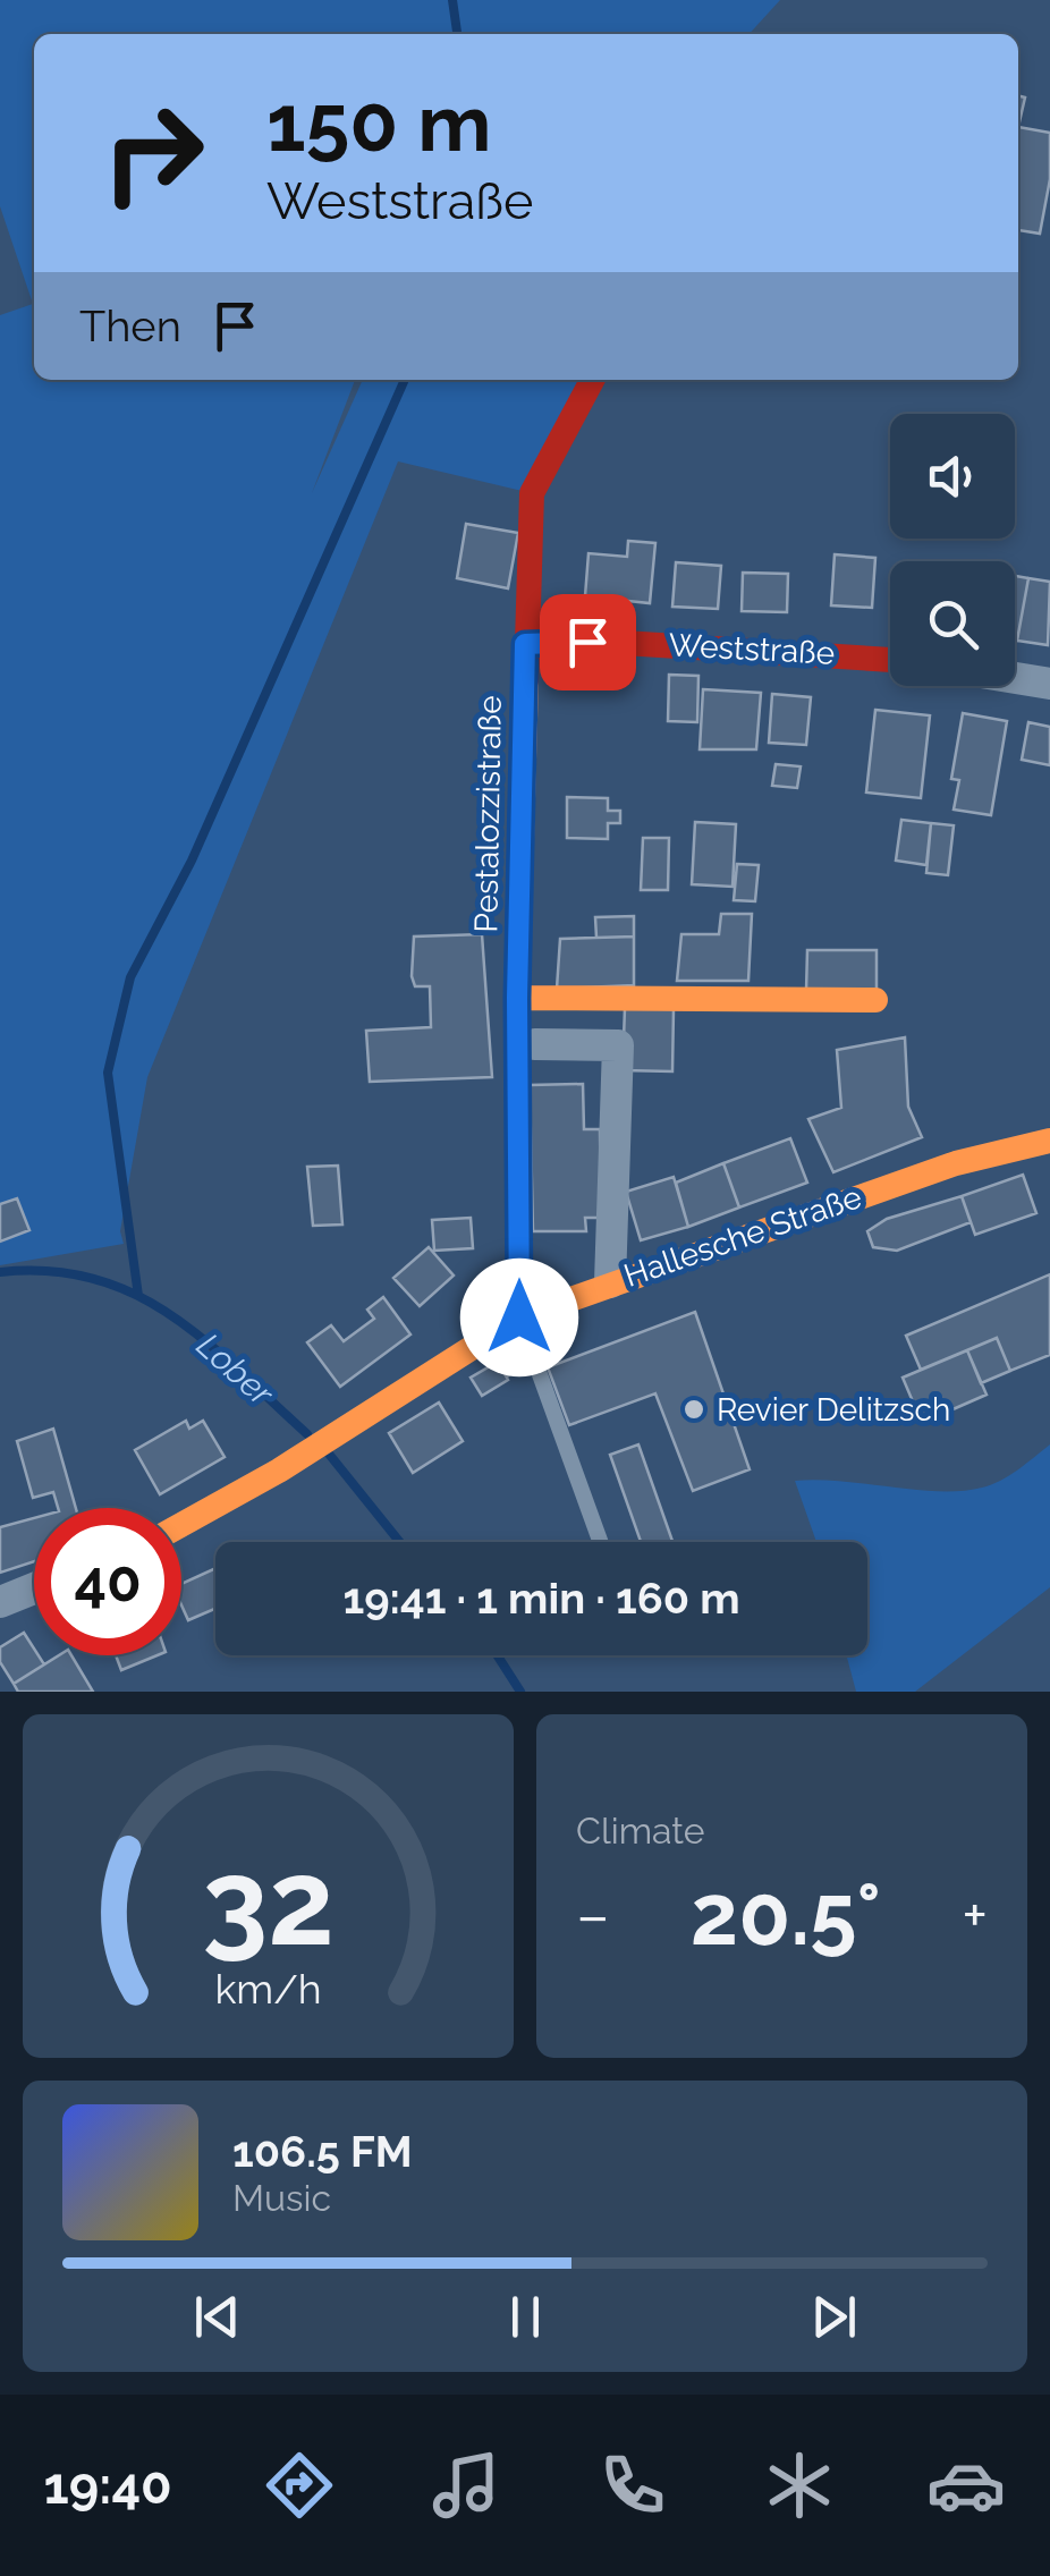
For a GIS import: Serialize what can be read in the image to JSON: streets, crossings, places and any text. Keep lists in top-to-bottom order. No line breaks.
{"streets":{"street":["Weststraße","Pestalozzistraße","Hallesche Straße"]},"crossings":[["Weststraße","Pestalozzistraße"],["Pestalozzistraße","Hallesche Straße"]],"water":["Lober"],"places":["Revier Delitzsch"],"page":{"turn":["150 m","Weststraße"],"then":"Then","limit":"40","trip":"19:41 · 1 min · 160 m","tile":"Climate","heat":["−","20.5°","+"],"song":["106.5 FM","Music"],"tabs":"19:40","gauge":["32","km/h"]}}
